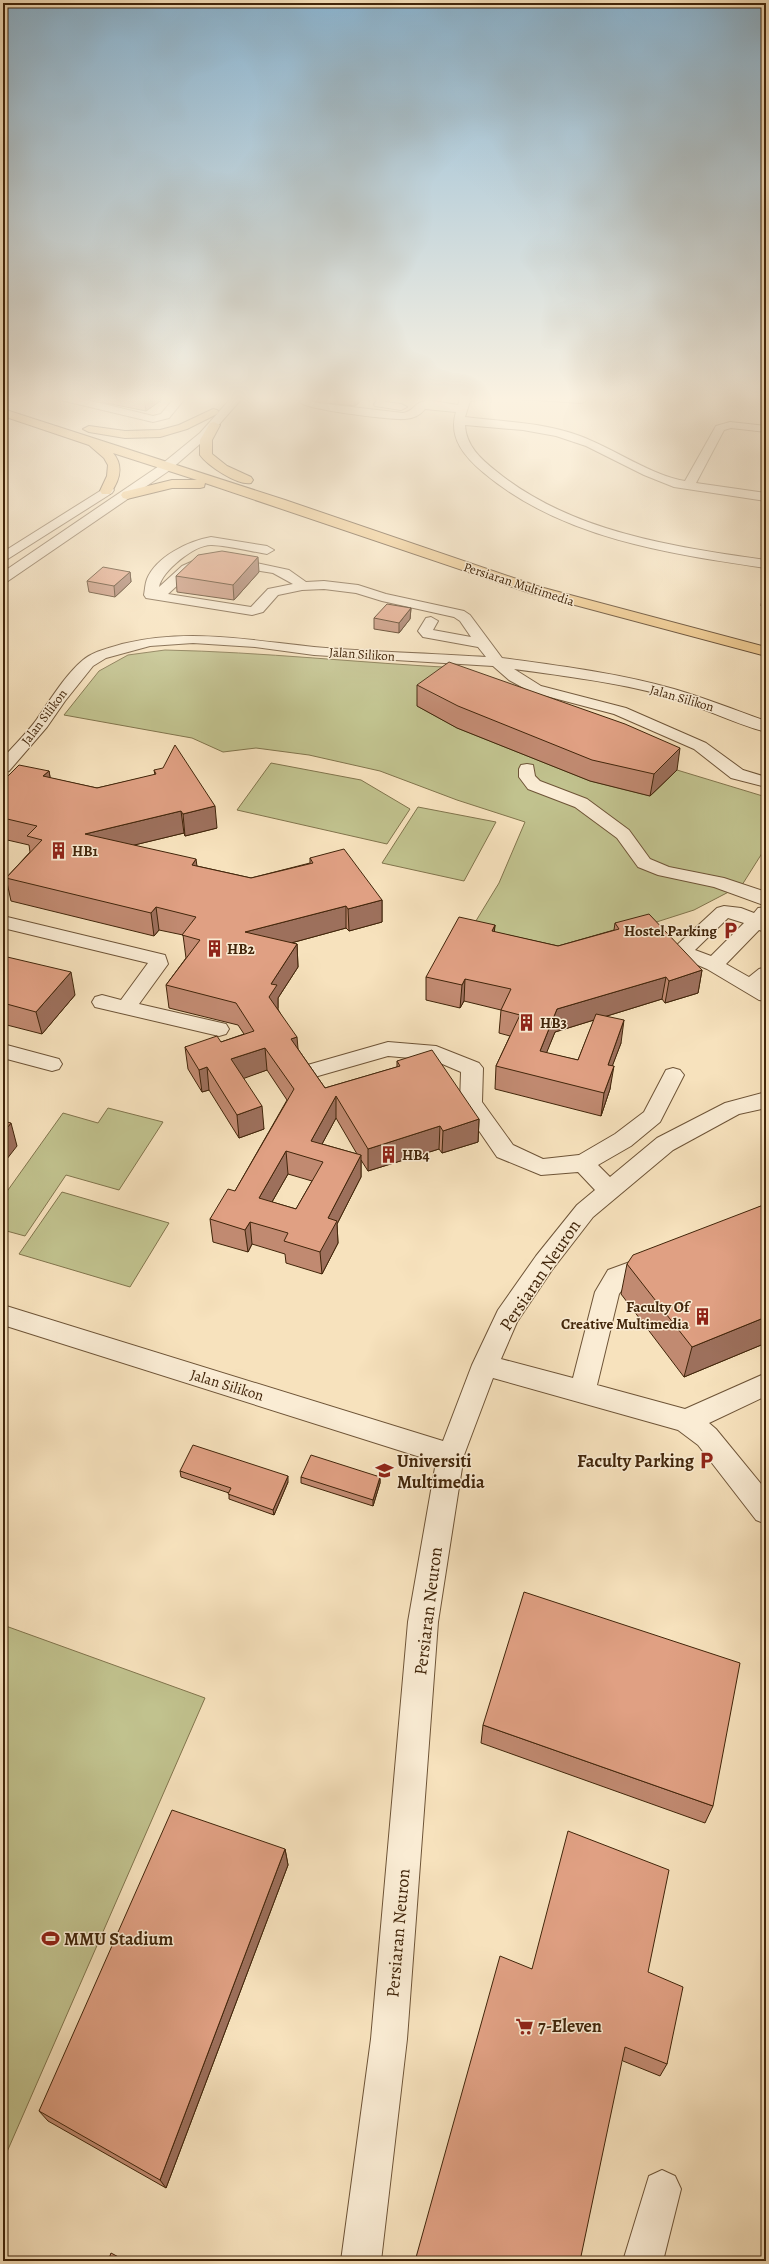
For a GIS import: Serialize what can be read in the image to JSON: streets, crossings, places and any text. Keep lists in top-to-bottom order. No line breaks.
{"streets":{"main road":["Persiaran Multimedia"],"street":["Jalan Silikon","Persiaran Neuron"]},"crossings":[["Jalan Silikon","Persiaran Neuron"]],"places":{"building":["HB1","HB2","HB3","HB4","Faculty Of Creative Multimedia"],"parking":["Hostel Parking","Faculty Parking"],"school or university":["Universiti Multimedia"],"sports":["MMU Stadium"],"supermarket":["7-Eleven"]}}
